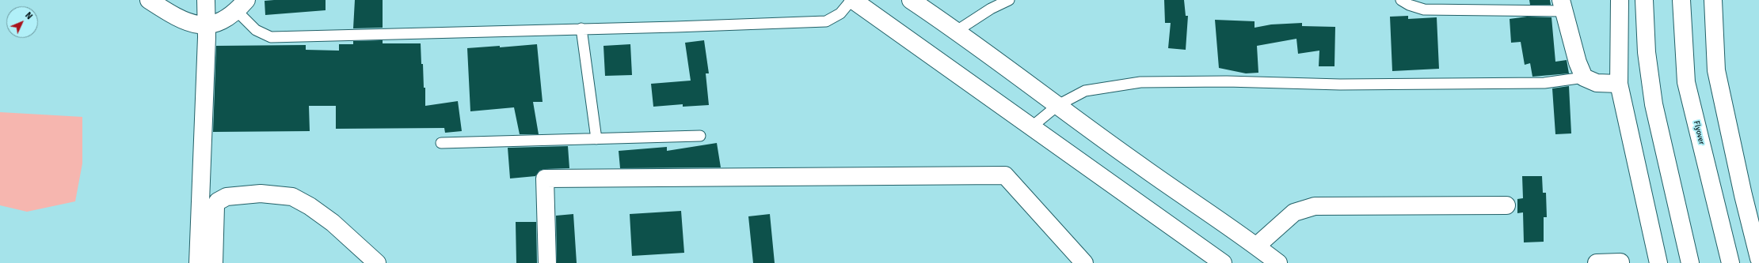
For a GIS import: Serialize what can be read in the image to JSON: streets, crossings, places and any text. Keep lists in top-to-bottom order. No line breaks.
{"streets":{"street":["Flyover"]},"north":"top right"}
